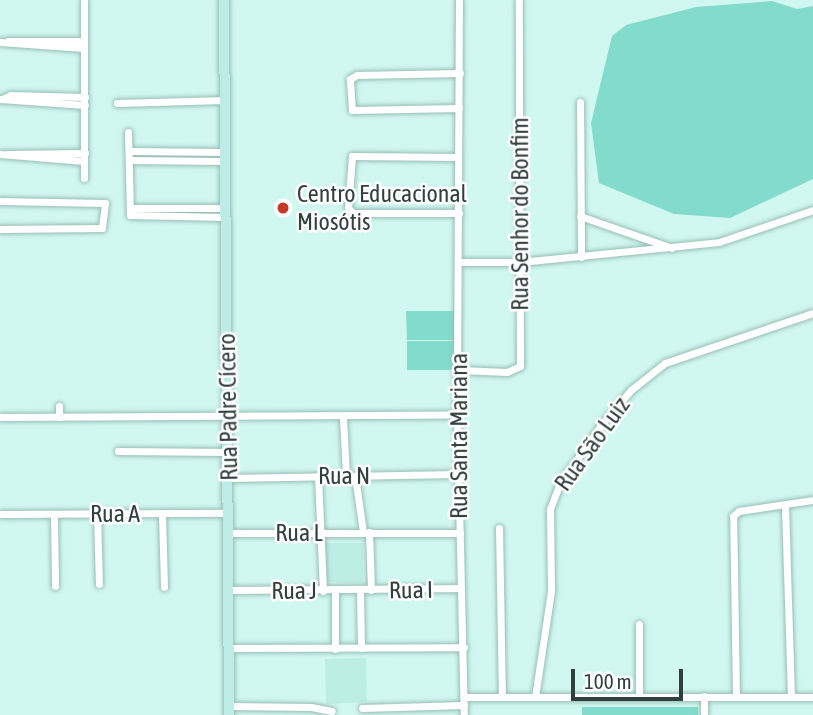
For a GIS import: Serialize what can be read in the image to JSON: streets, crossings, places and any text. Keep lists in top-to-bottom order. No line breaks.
{"streets":{"street":["Rua Senhor do Bonfim","Rua Padre Cícero","Rua Santa Mariana","Rua São Luiz","Rua N","Rua A","Rua L","Rua I","Rua J"]},"crossings":[["Rua Senhor do Bonfim","Rua Santa Mariana"],["Rua Padre Cícero","Rua N"],["Rua Padre Cícero","Rua A"],["Rua Padre Cícero","Rua L"],["Rua Padre Cícero","Rua J"],["Rua Santa Mariana","Rua N"],["Rua Santa Mariana","Rua L"],["Rua Santa Mariana","Rua I"],["Rua I","Rua J"]],"places":["Centro Educacional Miosótis"],"scale_bar":"100 m"}
